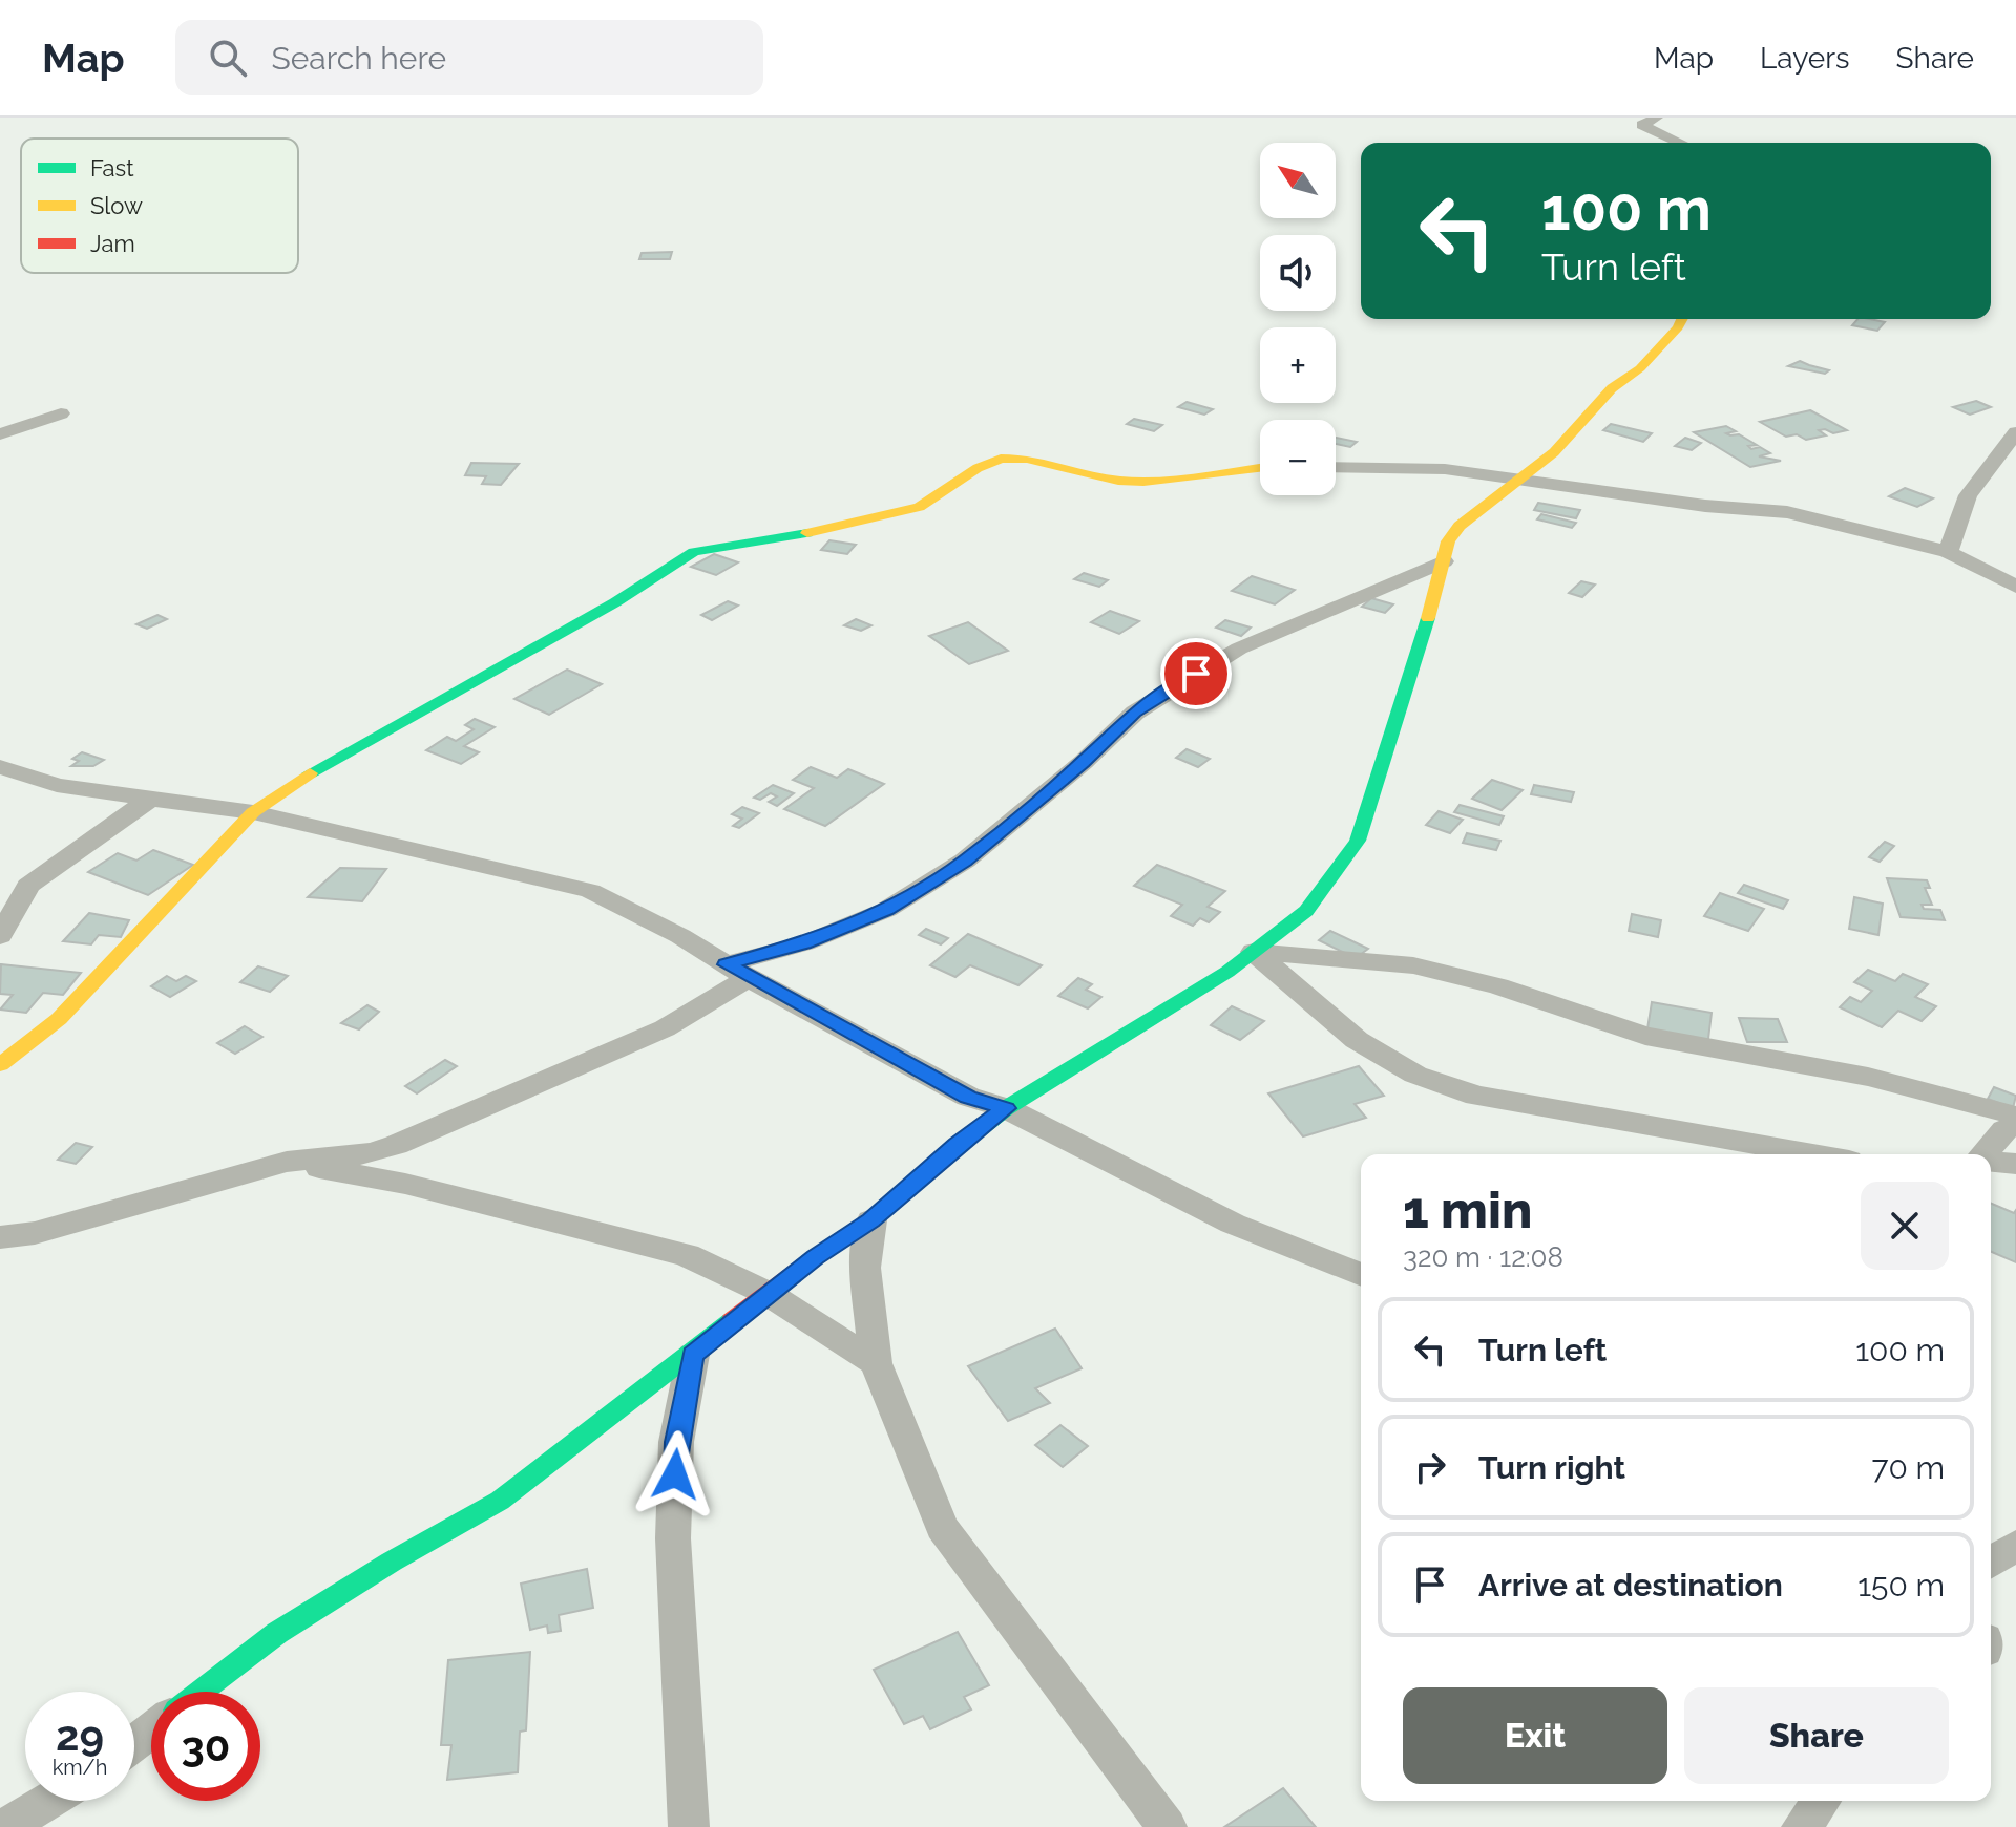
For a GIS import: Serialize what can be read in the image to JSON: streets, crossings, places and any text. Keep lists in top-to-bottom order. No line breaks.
{"legend":["Fast","Slow","Jam"],"north":"top left","page":{"header":"Map","search":"Search here","nav":["Map","Layers","Share"],"map_buttons":["+","−"],"turn":["100 m","Turn left"],"heading":["1 min","320 m · 12:08"],"list":[{"name":"Turn left","value":"100 m"},{"name":"Turn right","value":"70 m"},{"name":"Arrive at destination","value":"150 m"}],"buttons":["Exit","Share"],"speed":"29 km/h","limit":"30"}}
